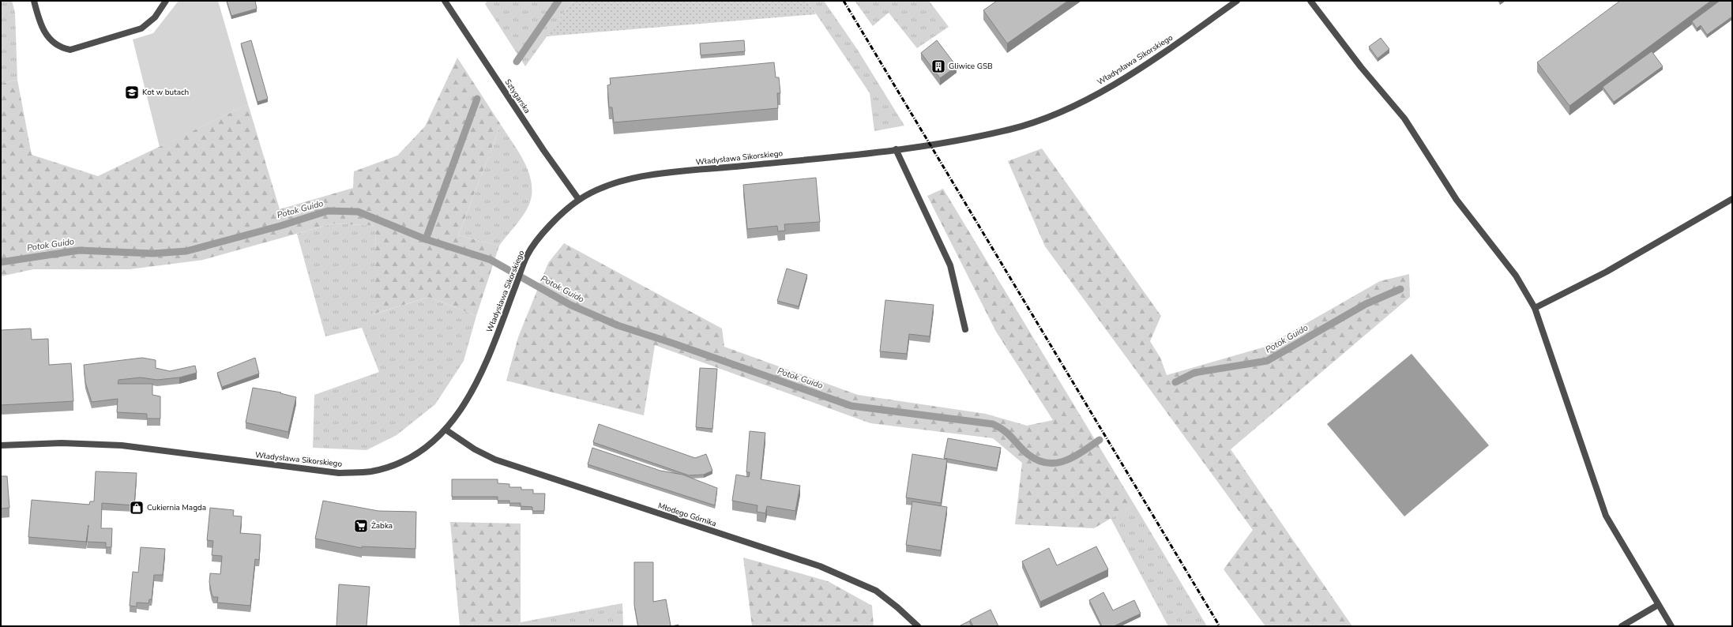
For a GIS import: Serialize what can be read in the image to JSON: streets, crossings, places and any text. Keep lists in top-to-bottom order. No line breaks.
{"streets":{"street":["Władysława Sikorskiego","Sztygarska","Młodego Górnika"]},"crossings":[["Władysława Sikorskiego","Sztygarska"],["Władysława Sikorskiego","Młodego Górnika"]],"water":["Potok Guido"],"places":{"building":["Gliwice GSB"],"school or university":["Kot w butach"],"shop":["Cukiernia Magda"],"supermarket":["Żabka"]}}
